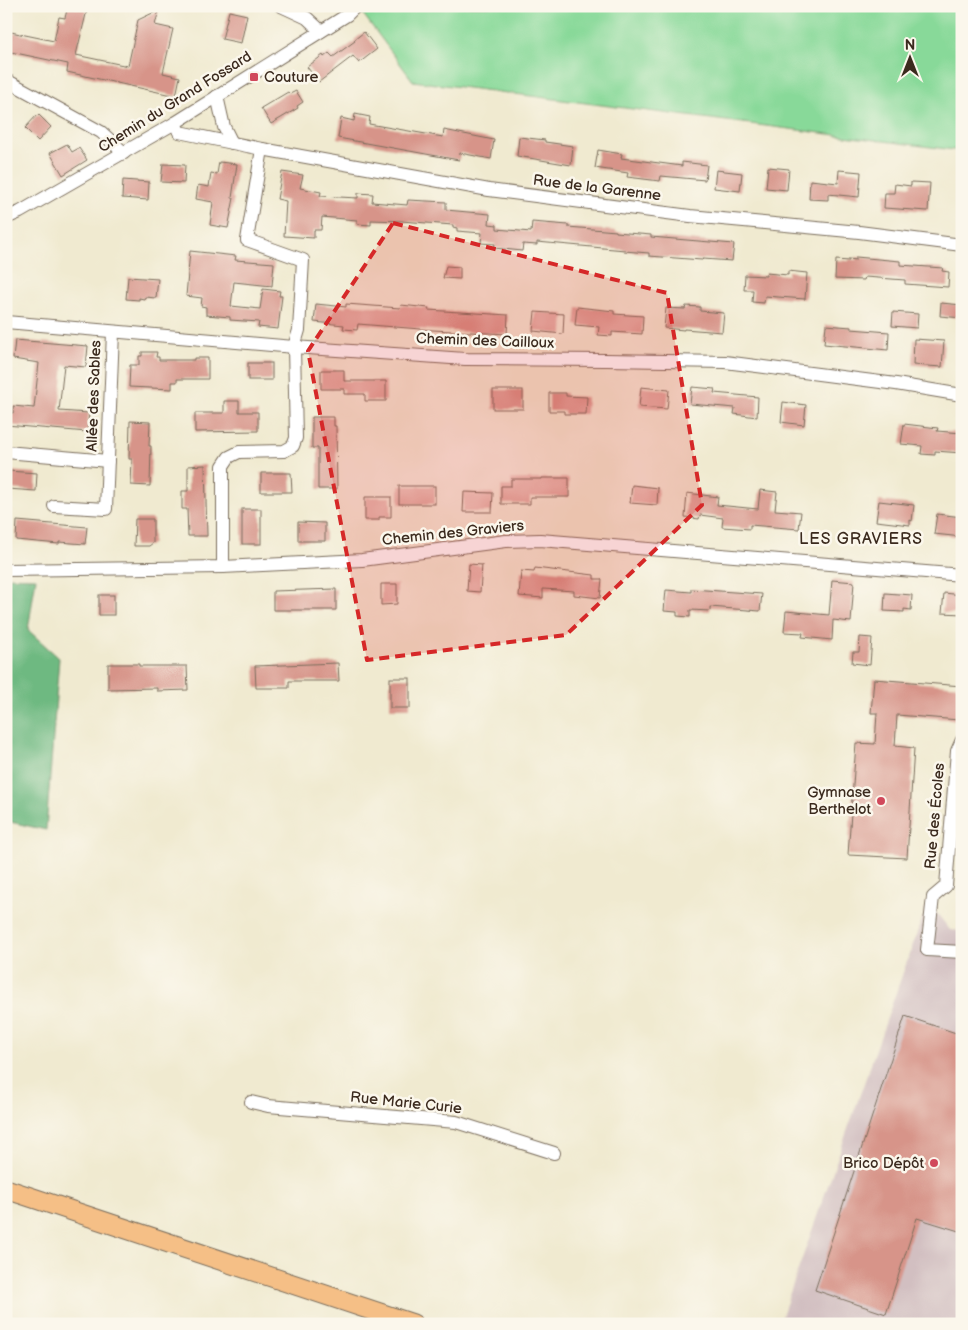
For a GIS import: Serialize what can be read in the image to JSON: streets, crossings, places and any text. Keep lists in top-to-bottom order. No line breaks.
{"streets":{"street":["Chemin du Grand Fossard","Rue de la Garenne","Chemin des Cailloux","Allée des Sables","Chemin des Graviers","Rue des Écoles","Rue Marie Curie"]},"crossings":[["Chemin du Grand Fossard","Rue de la Garenne"],["Chemin des Cailloux","Allée des Sables"]],"districts":["LES GRAVIERS"],"places":{"transit":["Couture"],"other":["Gymnase Berthelot","Brico Dépôt"]},"north":"top"}
